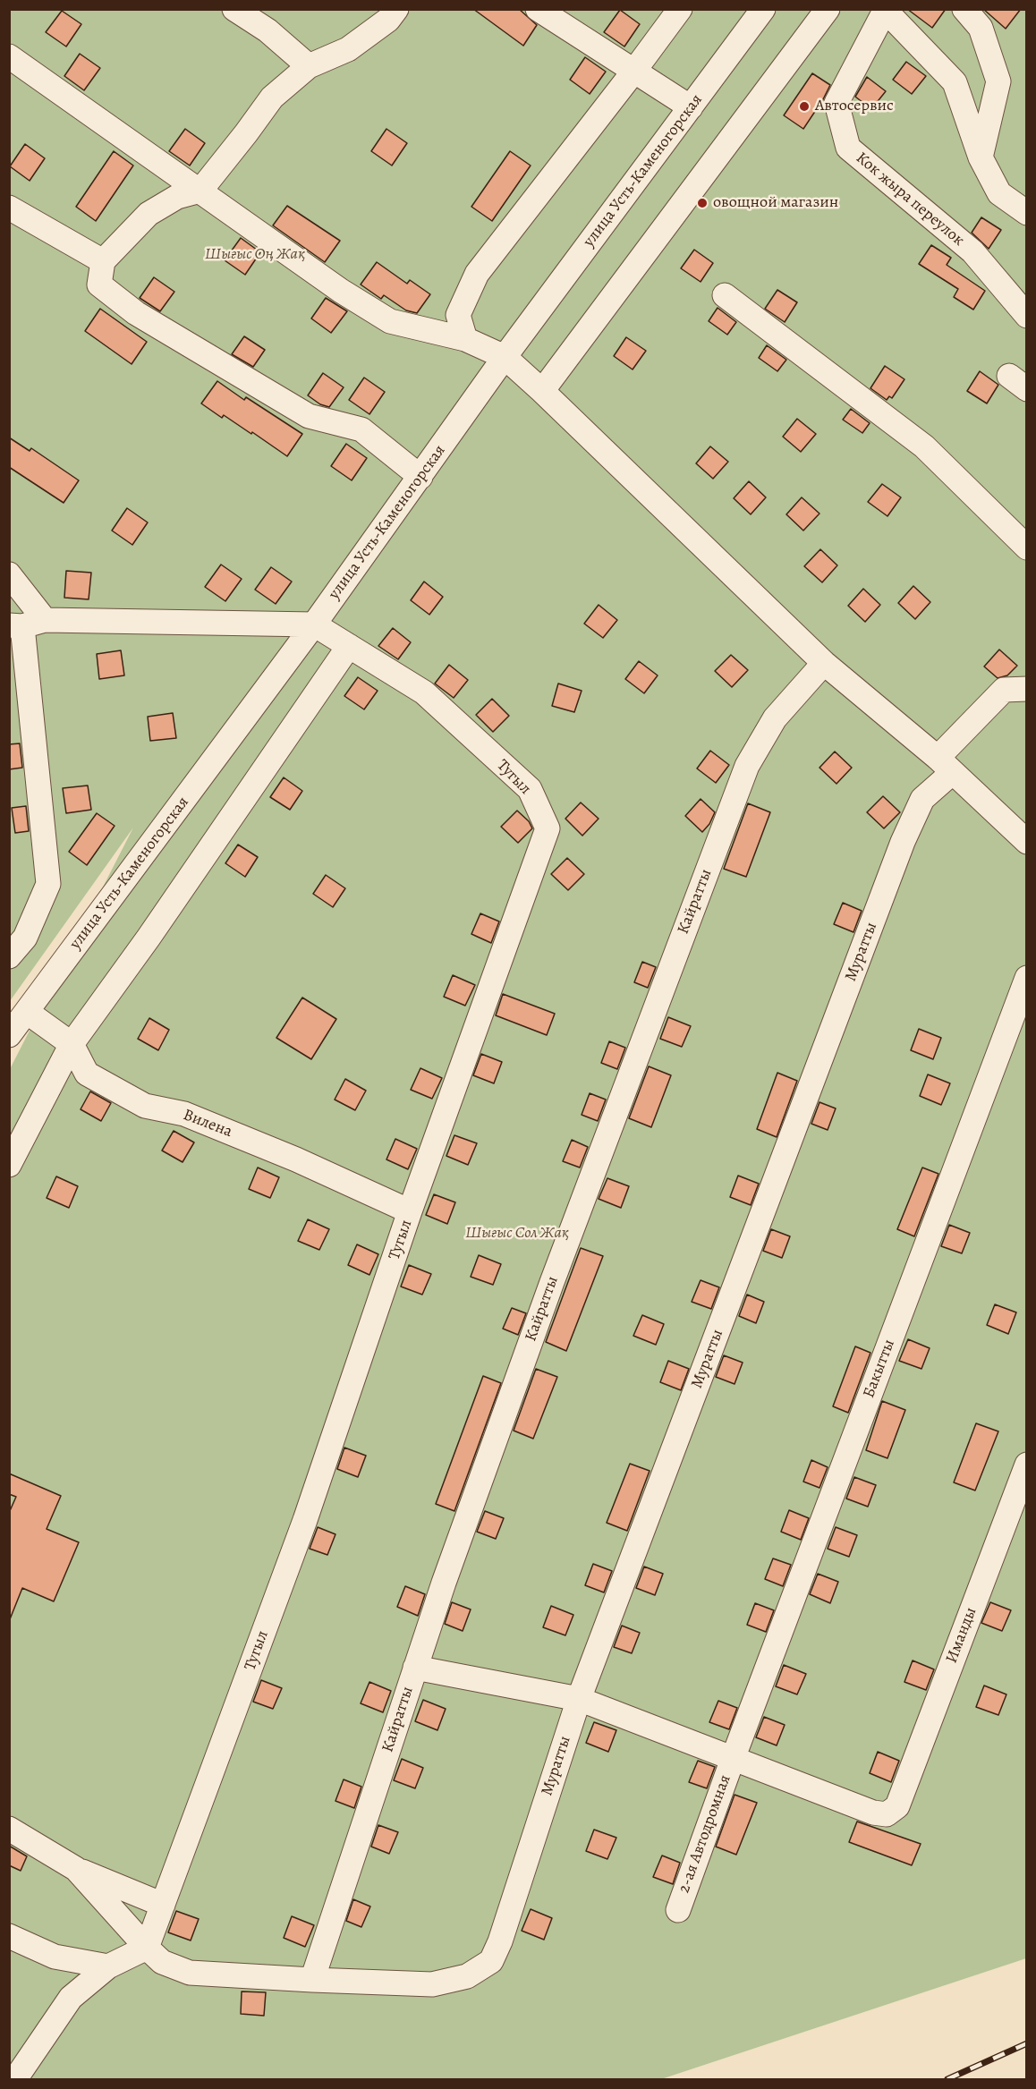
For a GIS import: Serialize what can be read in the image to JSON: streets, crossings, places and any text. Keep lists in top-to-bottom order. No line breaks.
{"streets":{"street":["улица Усть-Каменогорская","Кок жыра переулок","Тугыл","Кайратты","Муратты","Вилена","Бакытты","Иманды","2-ая Автодромная"]},"crossings":[["улица Усть-Каменогорская","Тугыл"],["улица Усть-Каменогорская","Вилена"],["Тугыл","Вилена"],["Кайратты","Муратты"],["Бакытты","Иманды"],["Бакытты","2-ая Автодромная"],["Иманды","2-ая Автодромная"]],"parks":["Шығыс Оң Жақ","Шығыс Сол Жақ"],"places":["Автосервис","овощной магазин"]}
